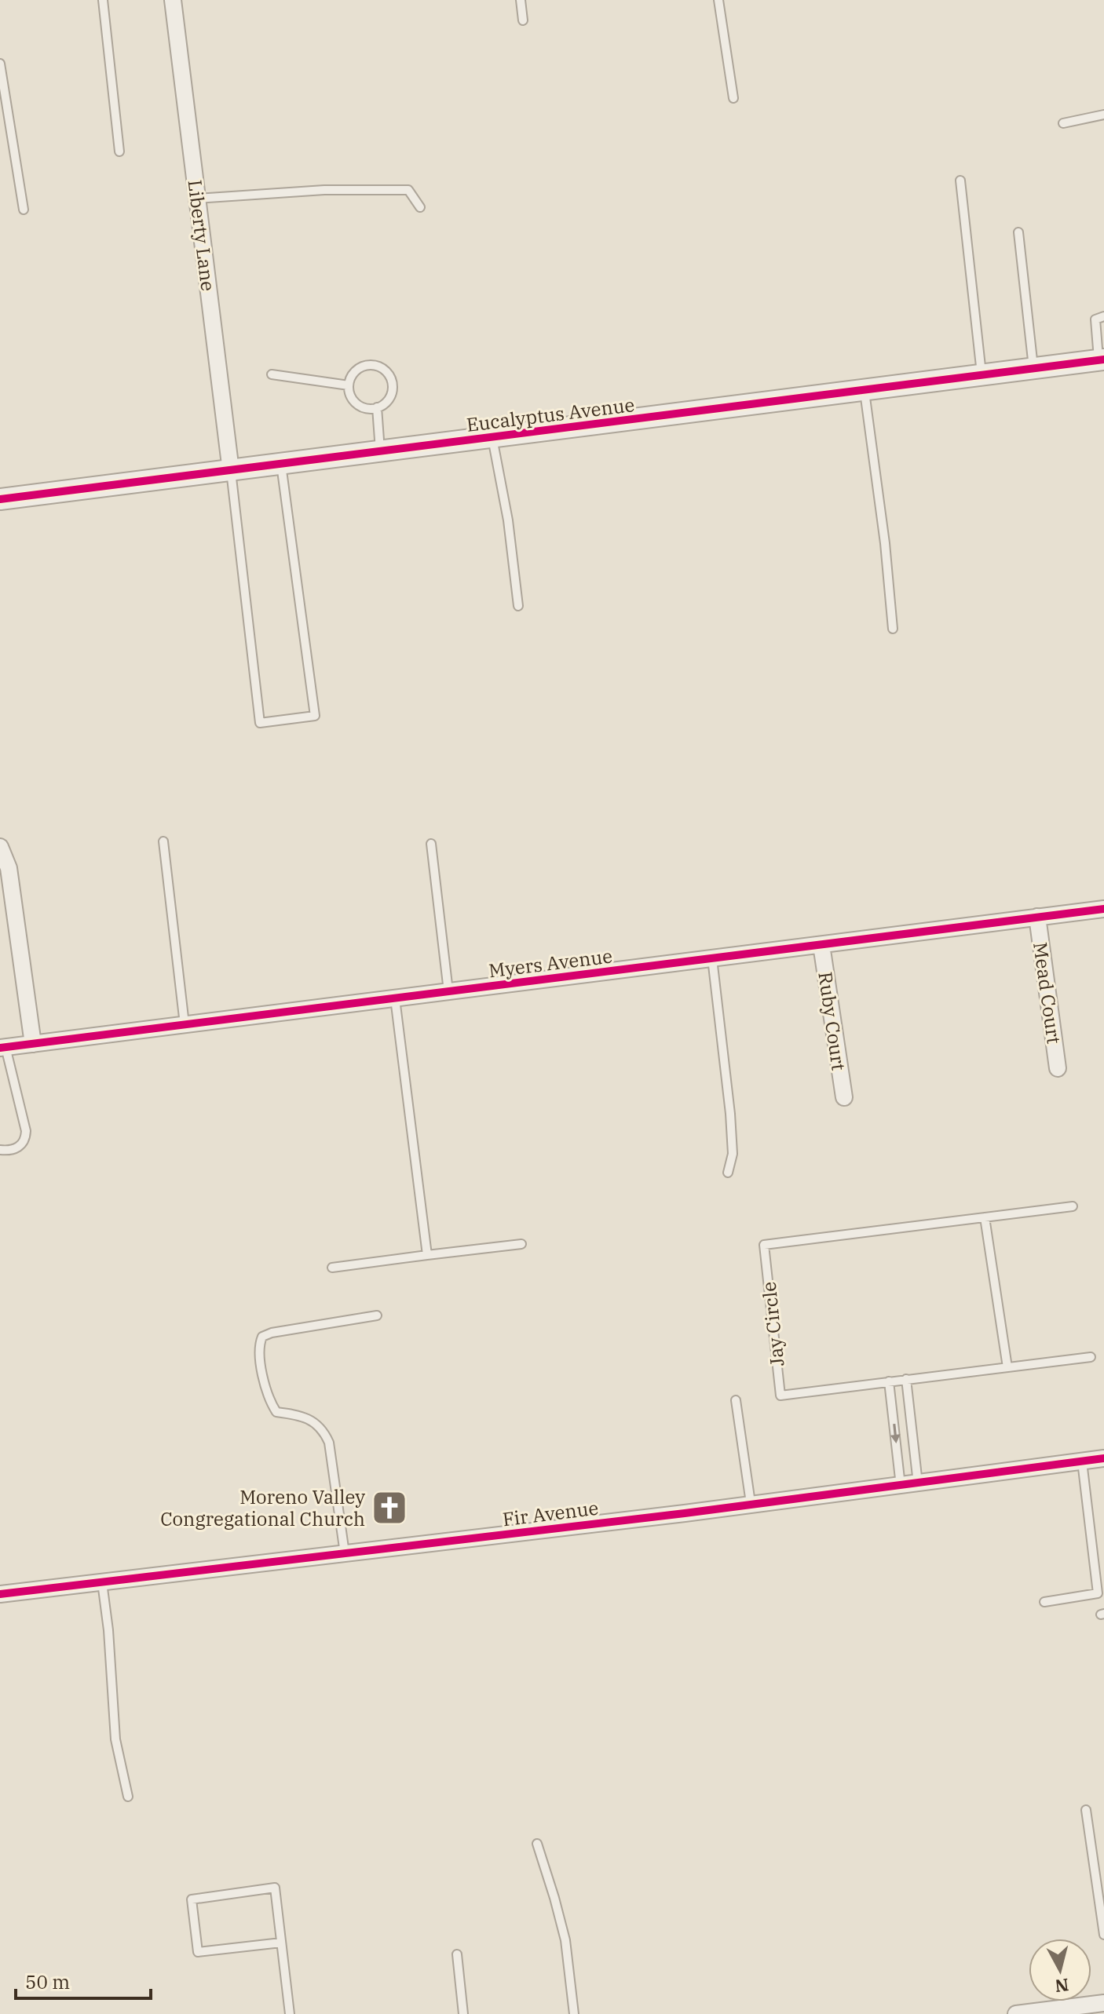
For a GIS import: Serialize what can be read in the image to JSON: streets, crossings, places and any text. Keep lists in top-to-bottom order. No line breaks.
{"streets":{"street":["Liberty Lane","Eucalyptus Avenue","Myers Avenue","Mead Court","Ruby Court","Fir Avenue"],"lane":["Jay Circle"]},"crossings":[["Liberty Lane","Eucalyptus Avenue"],["Myers Avenue","Mead Court"],["Myers Avenue","Ruby Court"]],"places":{"church":["Moreno Valley Congregational Church"]},"scale_bar":"50 m","north":"bottom"}
